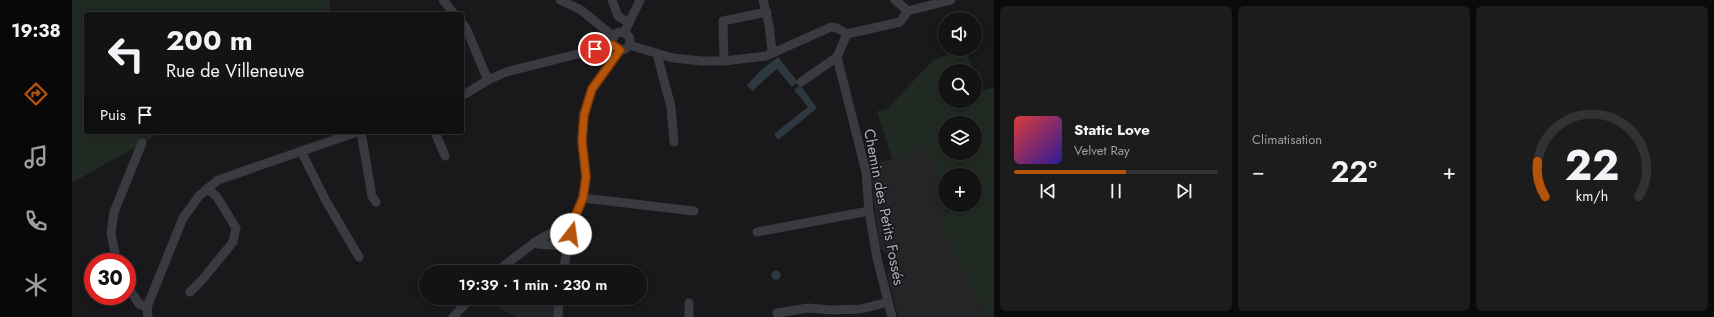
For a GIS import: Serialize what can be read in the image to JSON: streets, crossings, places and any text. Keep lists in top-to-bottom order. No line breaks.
{"streets":{"street":["Chemin des Petits Fossés"]},"page":{"tabs":"19:38","tile":"Climatisation","map_buttons":"+","turn":["200 m","Rue de Villeneuve"],"then":"Puis","song":["Static Love","Velvet Ray"],"heat":["−","22°","+"],"limit":"30","trip":"19:39 · 1 min · 230 m","gauge":["22","km/h"]}}
